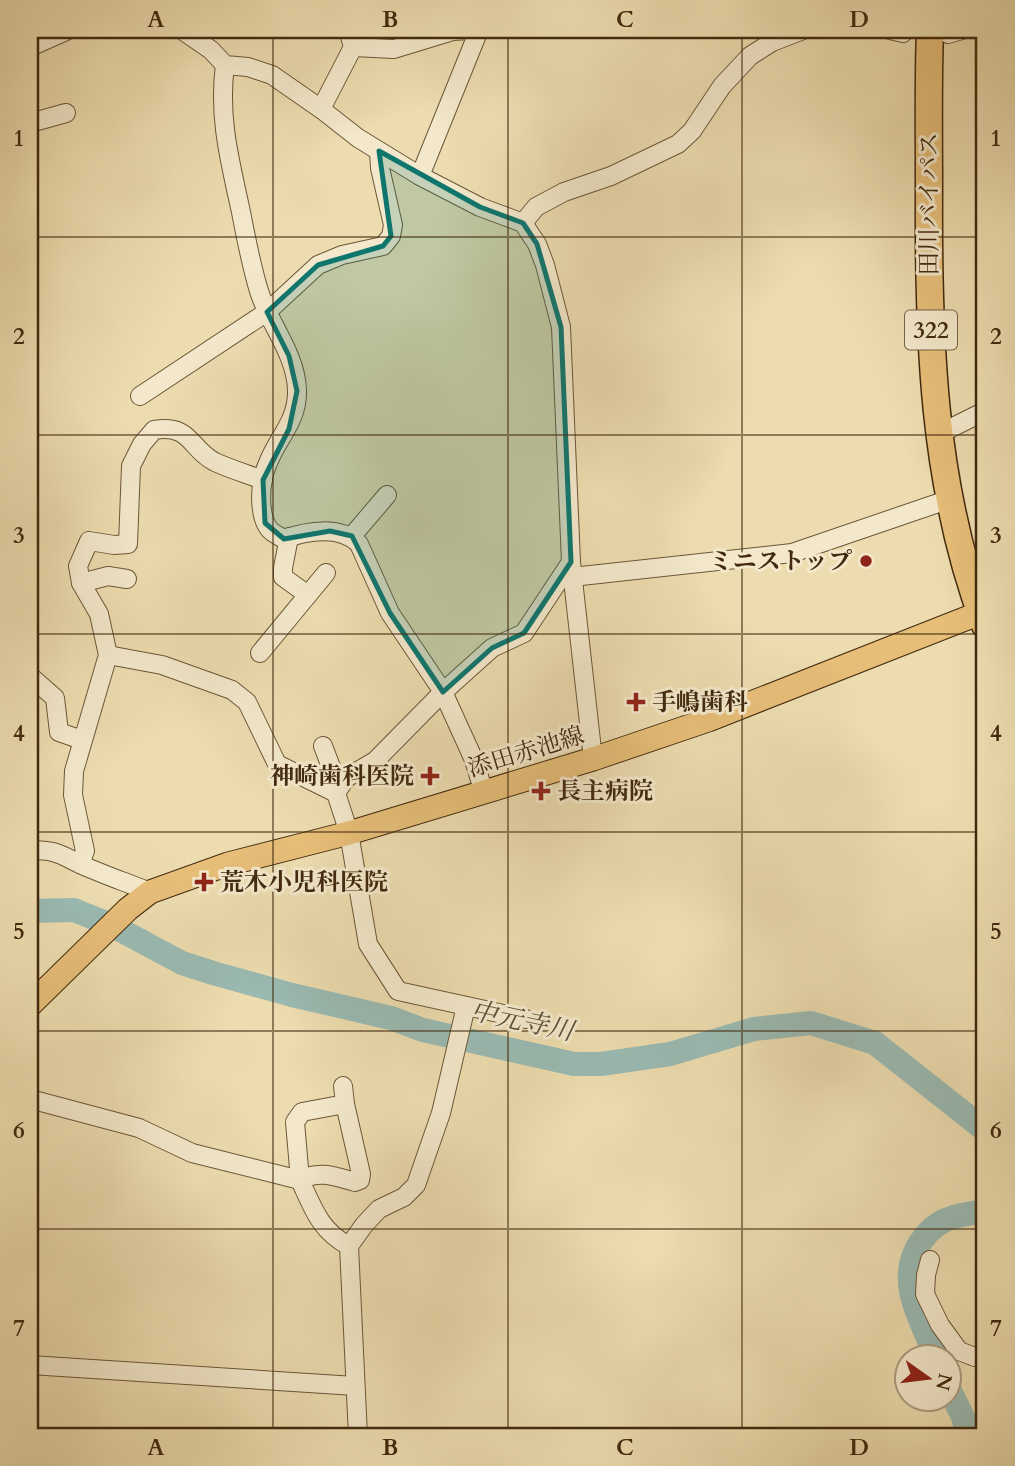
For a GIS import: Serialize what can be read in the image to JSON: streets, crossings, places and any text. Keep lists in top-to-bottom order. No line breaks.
{"streets":{"highway":["田川バイパス","322"],"main road":["添田赤池線"]},"crossings":[["田川バイパス","添田赤池線"]],"water":["中元寺川"],"places":{"other":["ミニストップ"],"health":["手嶋歯科","神崎歯科医院","長主病院","荒木小児科医院"]},"north":"right","grid":{"columns":["A","B","C","D"],"rows":["1","2","3","4","5","6","7"]}}
